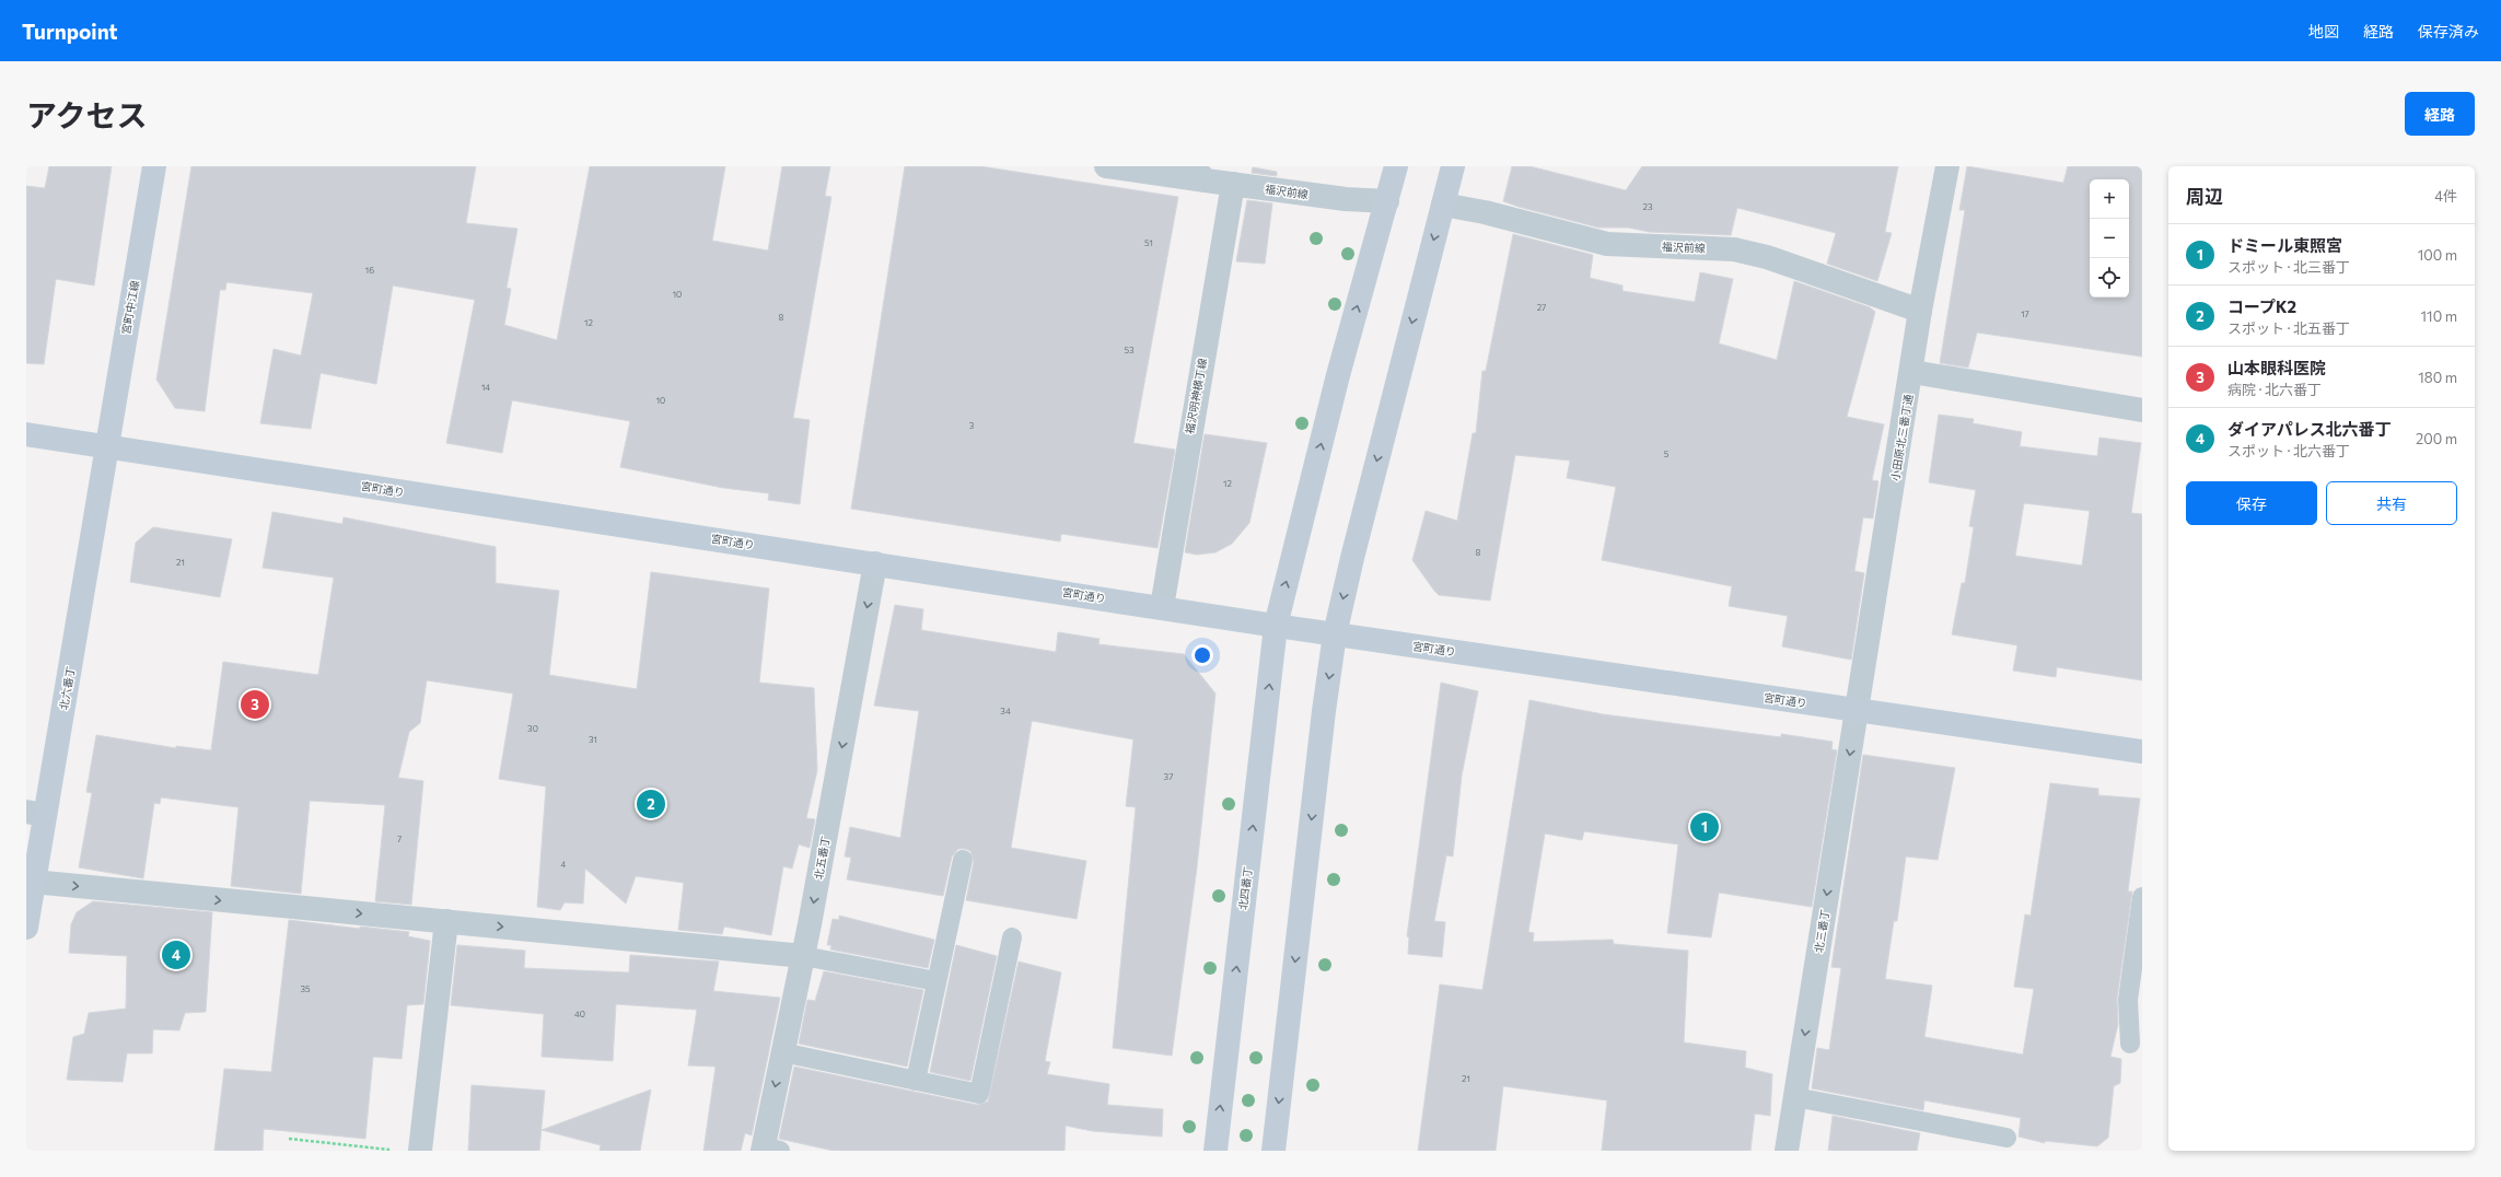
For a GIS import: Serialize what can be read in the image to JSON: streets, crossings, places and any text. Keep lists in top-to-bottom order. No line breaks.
{"streets":{"street":["福沢前線","宮町中江線","福沢明神横丁線","小田原北三番丁通","宮町通り","北六番丁","北五番丁","北四番丁","北三番丁"]},"crossings":[["福沢前線","福沢明神横丁線"],["福沢前線","小田原北三番丁通"],["福沢前線","北四番丁"],["宮町中江線","宮町通り"],["宮町中江線","北六番丁"],["福沢明神横丁線","宮町通り"],["小田原北三番丁通","宮町通り"],["小田原北三番丁通","北三番丁"],["宮町通り","北六番丁"],["宮町通り","北五番丁"],["宮町通り","北四番丁"],["宮町通り","北三番丁"]],"one_way":["北五番丁","北三番丁"],"house_numbers":["23","51","16","10","27","17","8","12","53","14","10","3","5","12","8","21","34","30","31","37","7","4","35","40","21"],"page":{"header":"Turnpoint","nav":["地図","経路","保存済み"],"title":"アクセス","buttons":["経路",["保存","共有"]],"heading":["周辺","4件"],"map_buttons":["+","−"],"list":[{"mark":"1","name":"ドミール東照宮","note":"スポット · 北三番丁","value":"100 m"},{"mark":"2","name":"コープK2","note":"スポット · 北五番丁","value":"110 m"},{"mark":"3","name":"山本眼科医院","note":"病院 · 北六番丁","value":"180 m"},{"mark":"4","name":"ダイアパレス北六番丁","note":"スポット · 北六番丁","value":"200 m"}],"pins":["3","2","1","4"]}}
